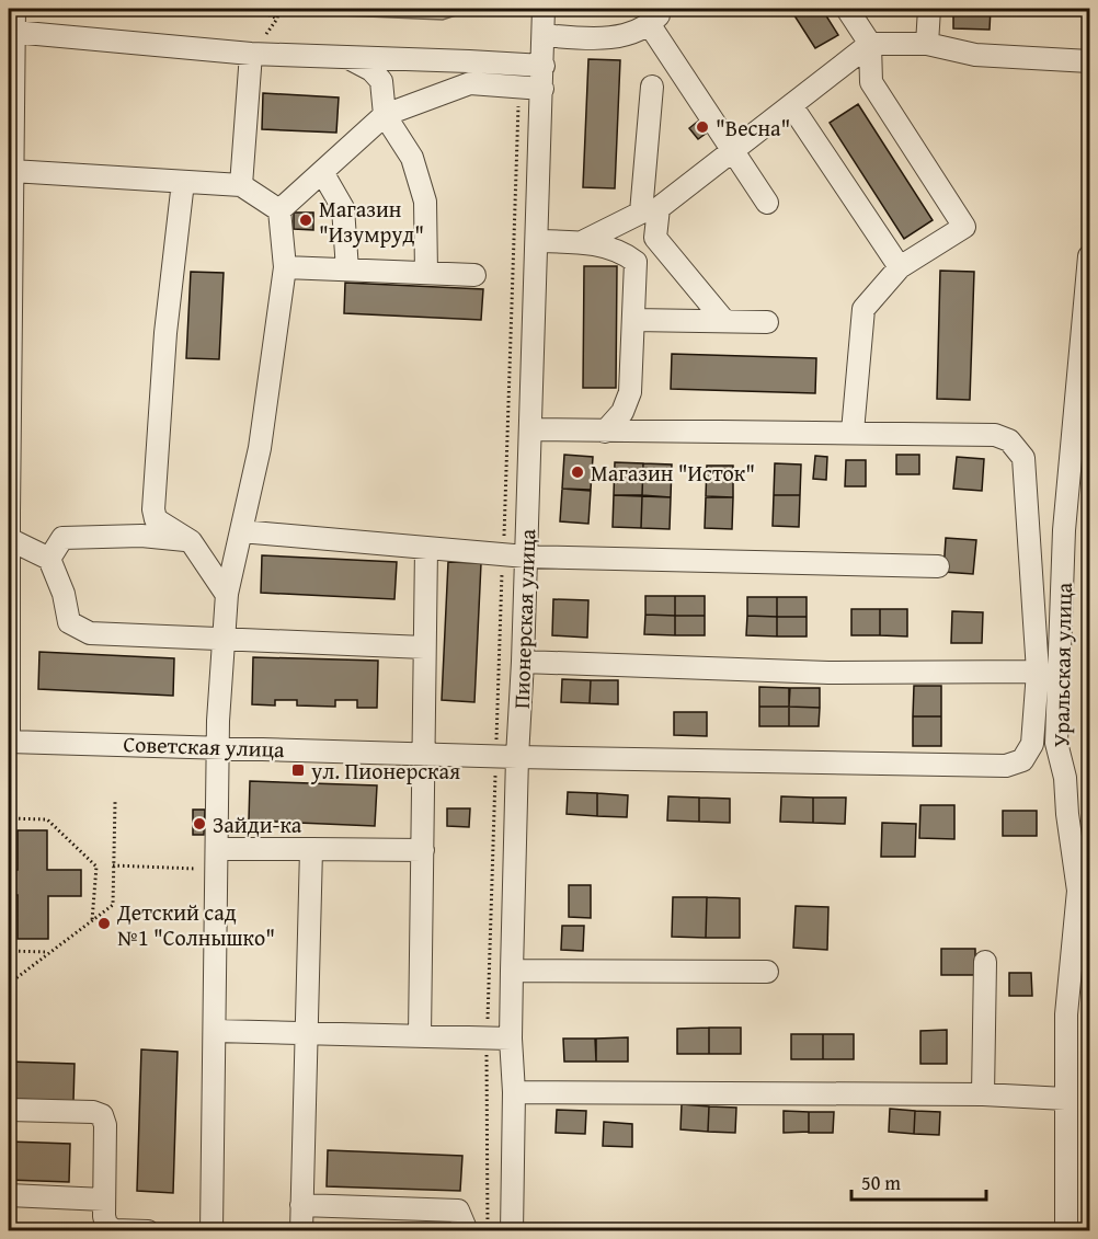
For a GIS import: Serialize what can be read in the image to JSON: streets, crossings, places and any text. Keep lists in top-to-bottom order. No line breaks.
{"streets":{"street":["Пионерская улица","Уральская улица","Советская улица"]},"crossings":[["Пионерская улица","Советская улица"]],"places":{"other":["\"Весна\"","Магазин \"Изумруд\"","Магазин \"Исток\"","Зайди-ка","Детский сад №1 \"Солнышко\""],"transit":["ул. Пионерская"]},"scale_bar":"50 m"}
